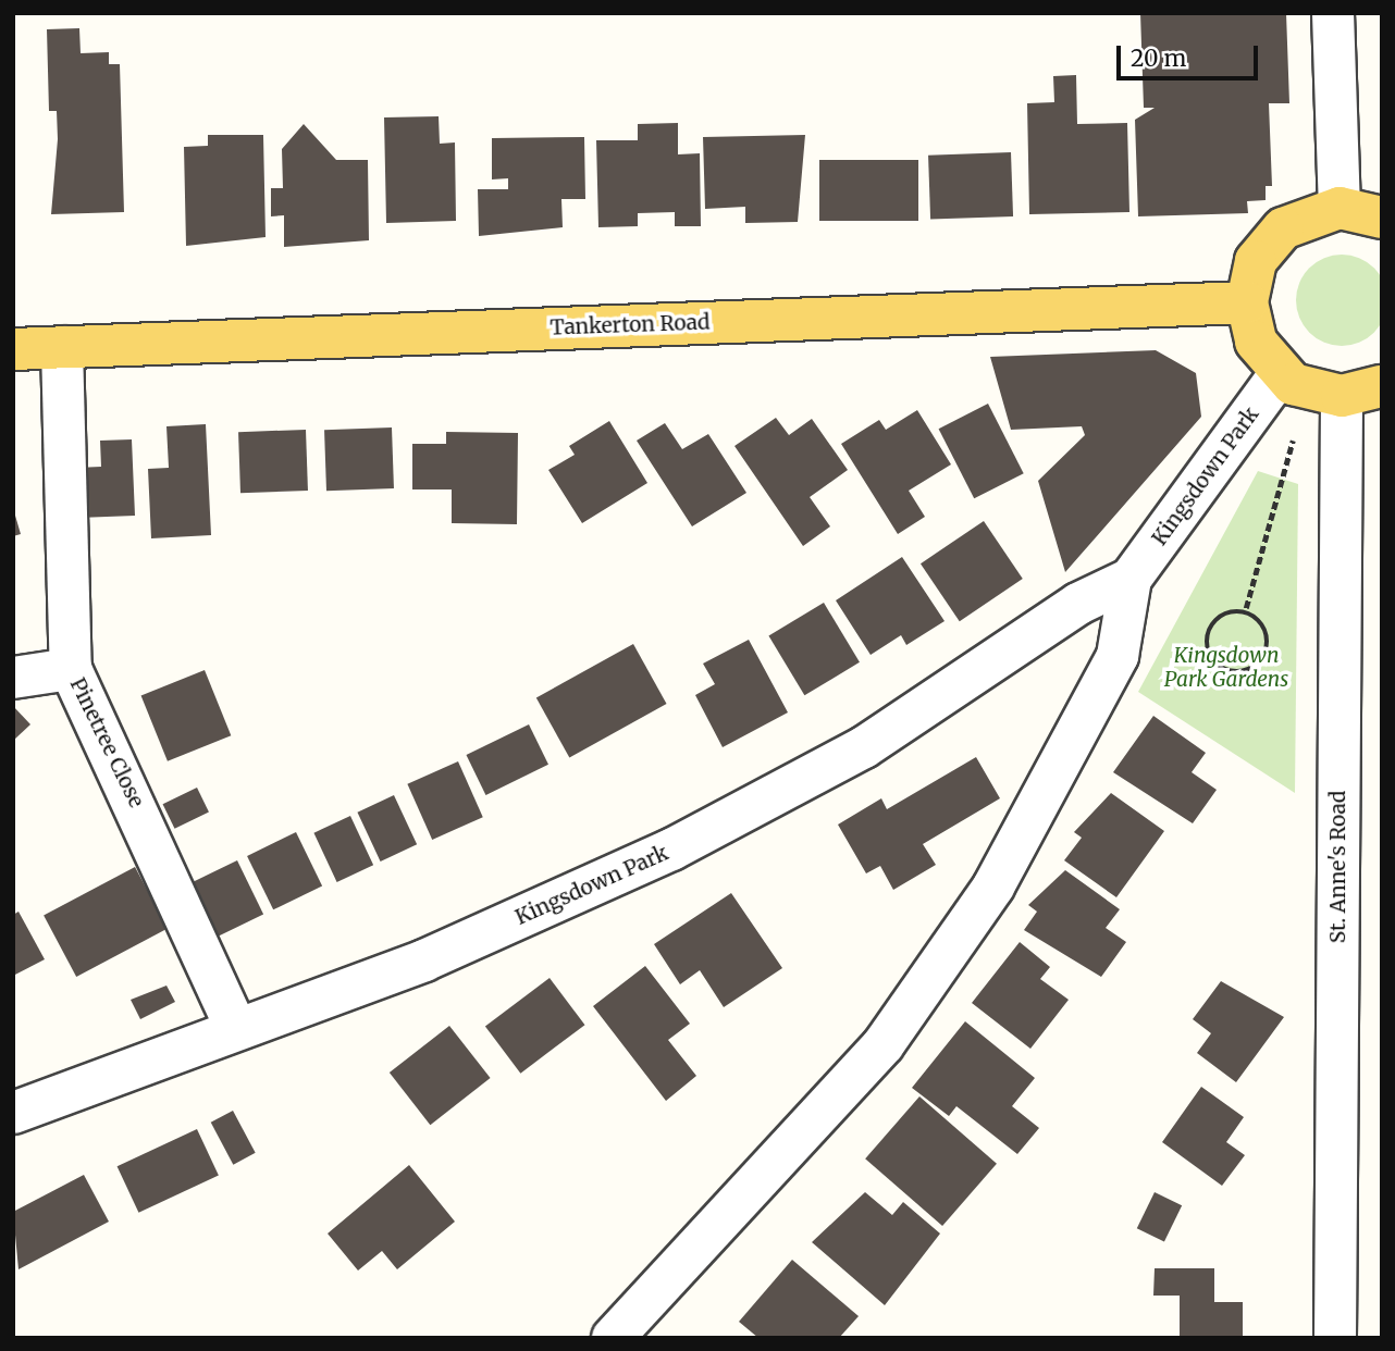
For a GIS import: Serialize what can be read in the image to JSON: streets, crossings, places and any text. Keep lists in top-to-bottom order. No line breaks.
{"streets":{"main road":["Tankerton Road"],"street":["Kingsdown Park","Pinetree Close","St. Anne's Road"]},"crossings":[["Tankerton Road","Pinetree Close"],["Kingsdown Park","Pinetree Close"],["Kingsdown Park","St. Anne's Road"]],"parks":["Kingsdown Park Gardens"],"scale_bar":"20 m"}
